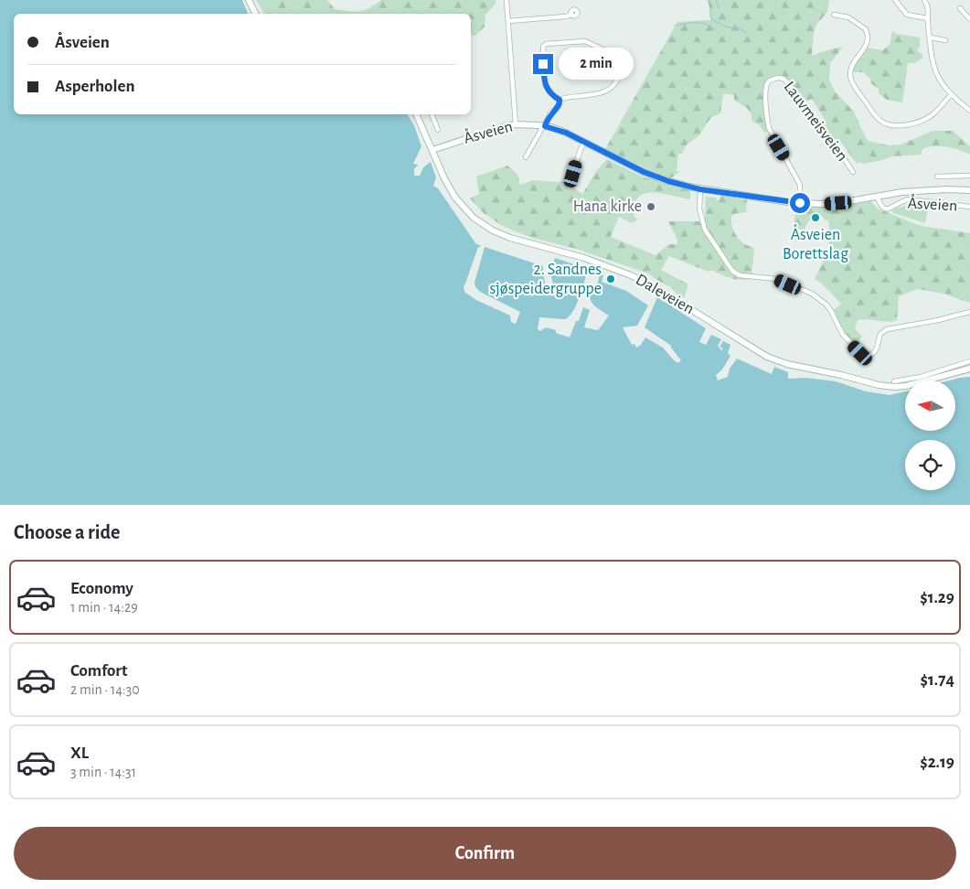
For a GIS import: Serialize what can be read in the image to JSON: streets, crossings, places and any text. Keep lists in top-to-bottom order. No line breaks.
{"streets":{"main road":["Åsveien","Daleveien"],"street":["Lauvmeisveien"]},"crossings":[["Lauvmeisveien","Åsveien"],["Åsveien","Daleveien"]],"places":["Hana kirke","Åsveien Borettslag","2. Sandnes sjøspeidergruppe"],"north":"left","page":{"banner":["Åsveien","Asperholen"],"bubble":"2 min","heading":"Choose a ride","list":[{"name":"Economy","note":"1 min · 14:29","value":"$1.29"},{"name":"Comfort","note":"2 min · 14:30","value":"$1.74"},{"name":"XL","note":"3 min · 14:31","value":"$2.19"}],"buttons":"Confirm"}}
